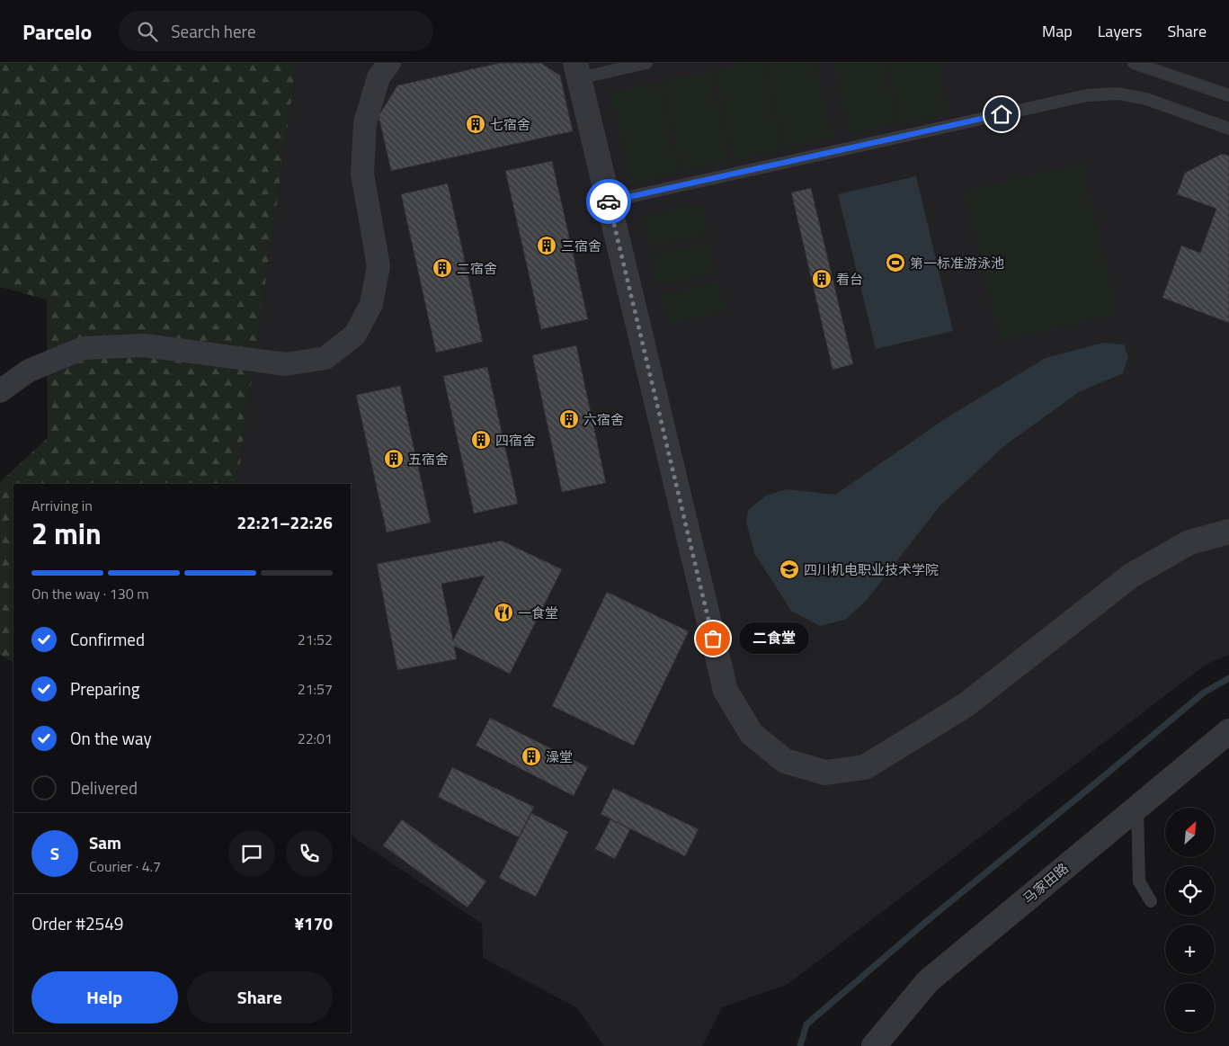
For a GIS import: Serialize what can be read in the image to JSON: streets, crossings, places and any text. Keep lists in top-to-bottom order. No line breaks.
{"streets":{"street":["马家田路"]},"places":{"building":["七宿舍","三宿舍","二宿舍","看台","六宿舍","四宿舍","五宿舍","澡堂"],"sports":["第一标准游泳池"],"school or university":["四川机电职业技术学院"],"restaurant":["一食堂"],"other":["二食堂"]},"north":"top right","page":{"header":"Parcelo","search":"Search here","nav":["Map","Layers","Share"],"heading":["2 min","Arriving in","22:21–22:26"],"panel":["Sam","Courier · 4.7","Order #2549","¥170"],"bar":"On the way · 130 m","list":[["Confirmed","21:52"],["Preparing","21:57"],["On the way","22:01"],"Delivered"],"bubble":"二食堂","map_buttons":["+","−"],"round":"S","buttons":["Help","Share"]}}
